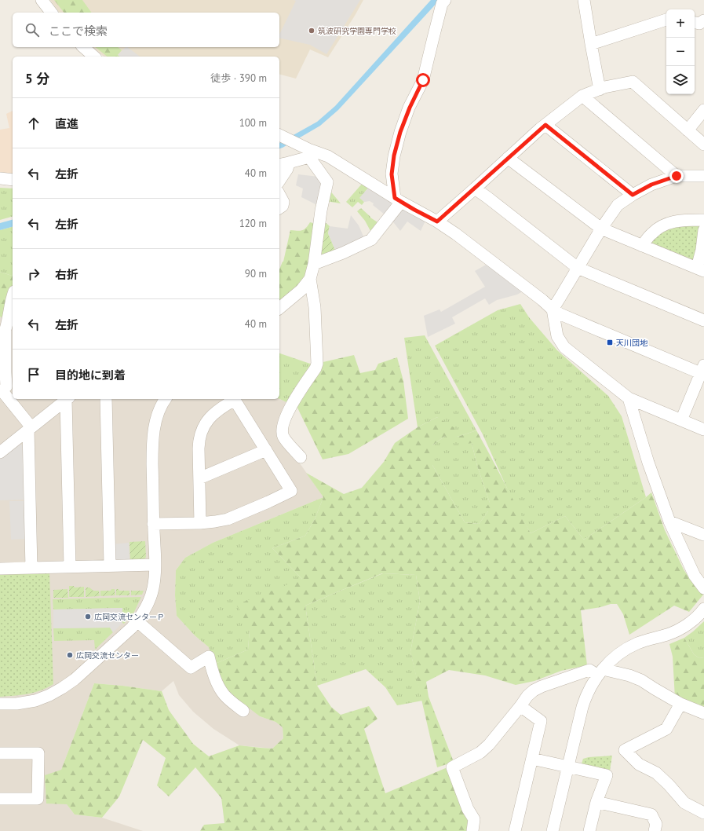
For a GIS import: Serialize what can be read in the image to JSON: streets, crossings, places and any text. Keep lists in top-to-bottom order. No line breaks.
{"places":{"other":["筑波研究学園専門学校","広岡交流センターＰ","広岡交流センター"],"transit":["天川団地"]},"page":{"map_buttons":["+","−"],"search":"ここで検索","heading":["5 分","徒歩 · 390 m"],"list":[["直進","100 m"],["左折","40 m"],["左折","120 m"],["右折","90 m"],["左折","40 m"],"目的地に到着"]}}
